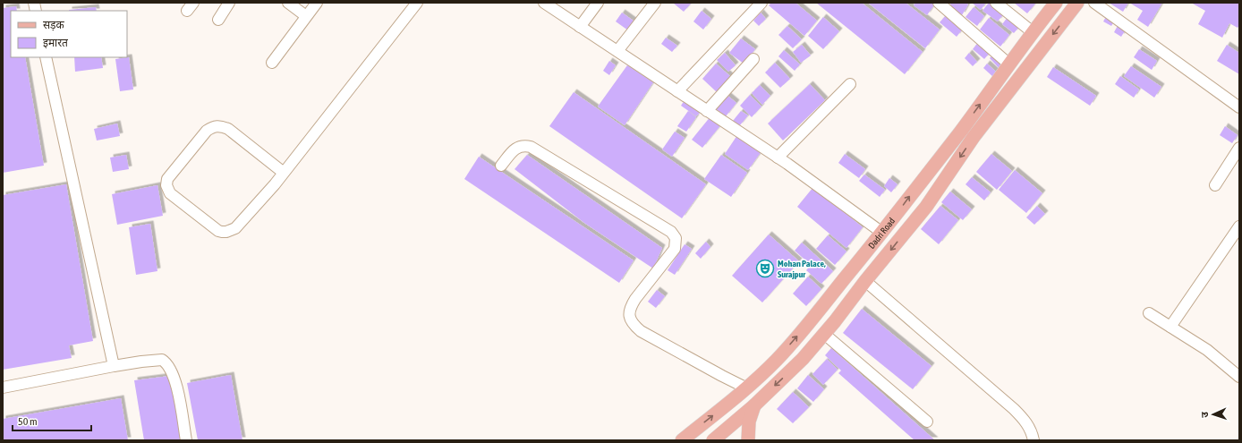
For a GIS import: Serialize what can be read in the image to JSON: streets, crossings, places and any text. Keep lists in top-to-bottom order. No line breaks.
{"streets":{"main road":["Dadri Road"]},"places":{"theatre":["Mohan Palace, Surajpur"]},"legend":["सड़क","इमारत"],"scale_bar":"50 m","north":"left"}
